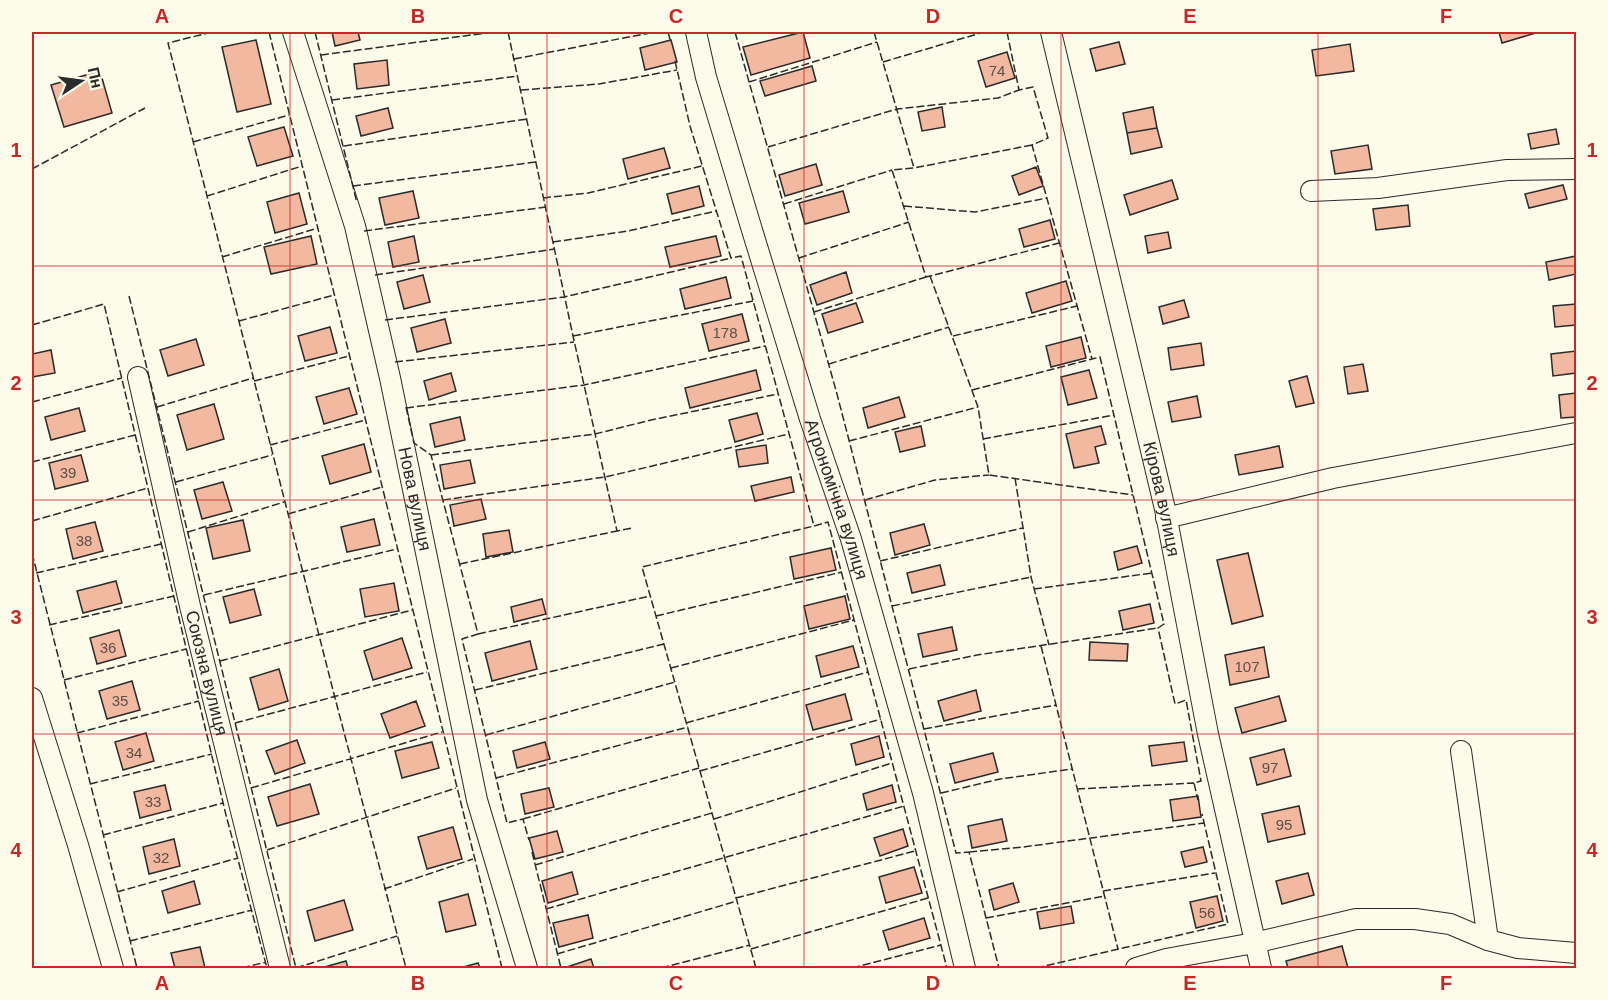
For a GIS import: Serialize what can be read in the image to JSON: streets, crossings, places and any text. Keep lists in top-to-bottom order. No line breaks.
{"streets":{"street":["Агрономічна вулиця","Нова вулиця","Кірова вулиця","Союзна вулиця"]},"house_numbers":["74","178","39","38","36","107","35","34","97","33","95","32","56"],"north":"right","grid":{"columns":["A","B","C","D","E","F"],"rows":["1","2","3","4"]}}
